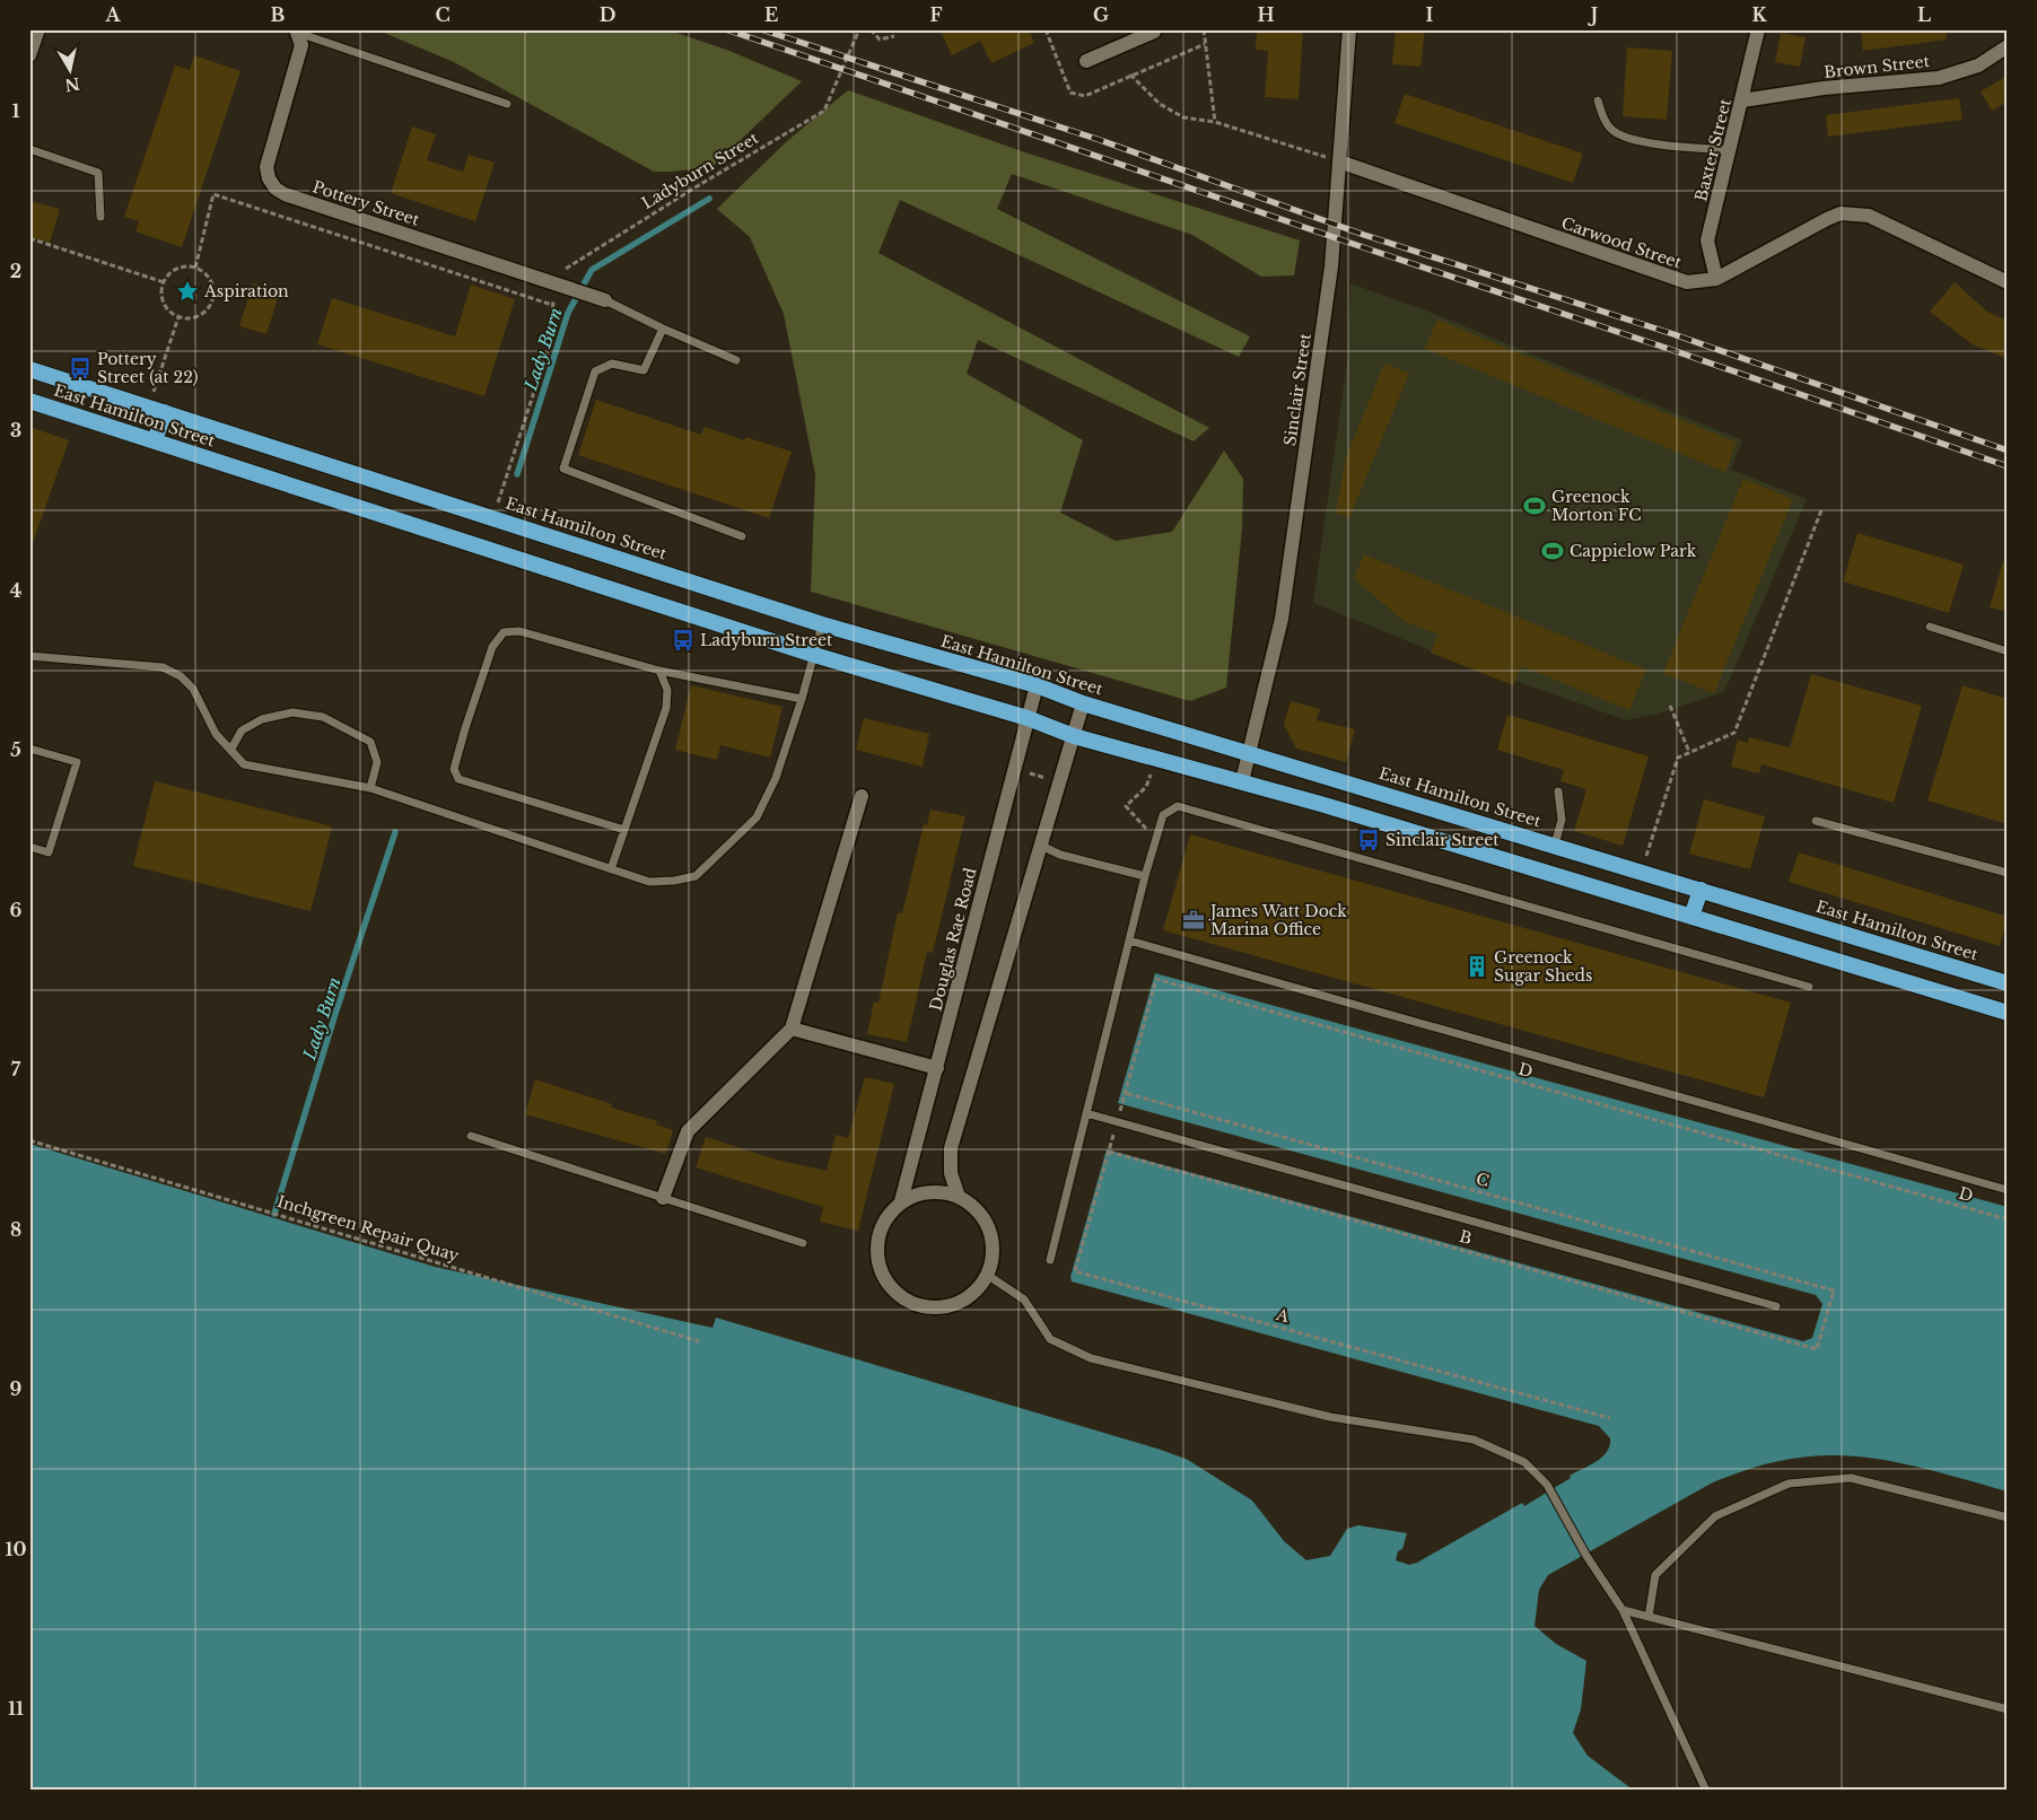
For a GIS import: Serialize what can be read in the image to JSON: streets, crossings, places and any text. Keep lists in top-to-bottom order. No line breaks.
{"streets":{"highway":["East Hamilton Street"],"street":["Brown Street","Baxter Street","Pottery Street","Carwood Street","Sinclair Street","Douglas Rae Road"],"path":["Ladyburn Street","D","C","Inchgreen Repair Quay","B","A"]},"crossings":[["Brown Street","Baxter Street"],["Baxter Street","Carwood Street"],["Ladyburn Street","Pottery Street"],["Carwood Street","Sinclair Street"],["Sinclair Street","East Hamilton Street"],["East Hamilton Street","Douglas Rae Road"],["D","C"],["C","B"],["B","A"]],"water":["Lady Burn"],"places":{"place":["Aspiration"],"bus stop":["Pottery Street (at 22)","Ladyburn Street","Sinclair Street"],"sports":["Greenock Morton FC","Cappielow Park"],"office":["James Watt Dock Marina Office"],"building":["Greenock Sugar Sheds"]},"north":"bottom","grid":{"columns":["A","B","C","D","E","F","G","H","I","J","K","L"],"rows":["1","2","3","4","5","6","7","8","9","10","11"]}}
